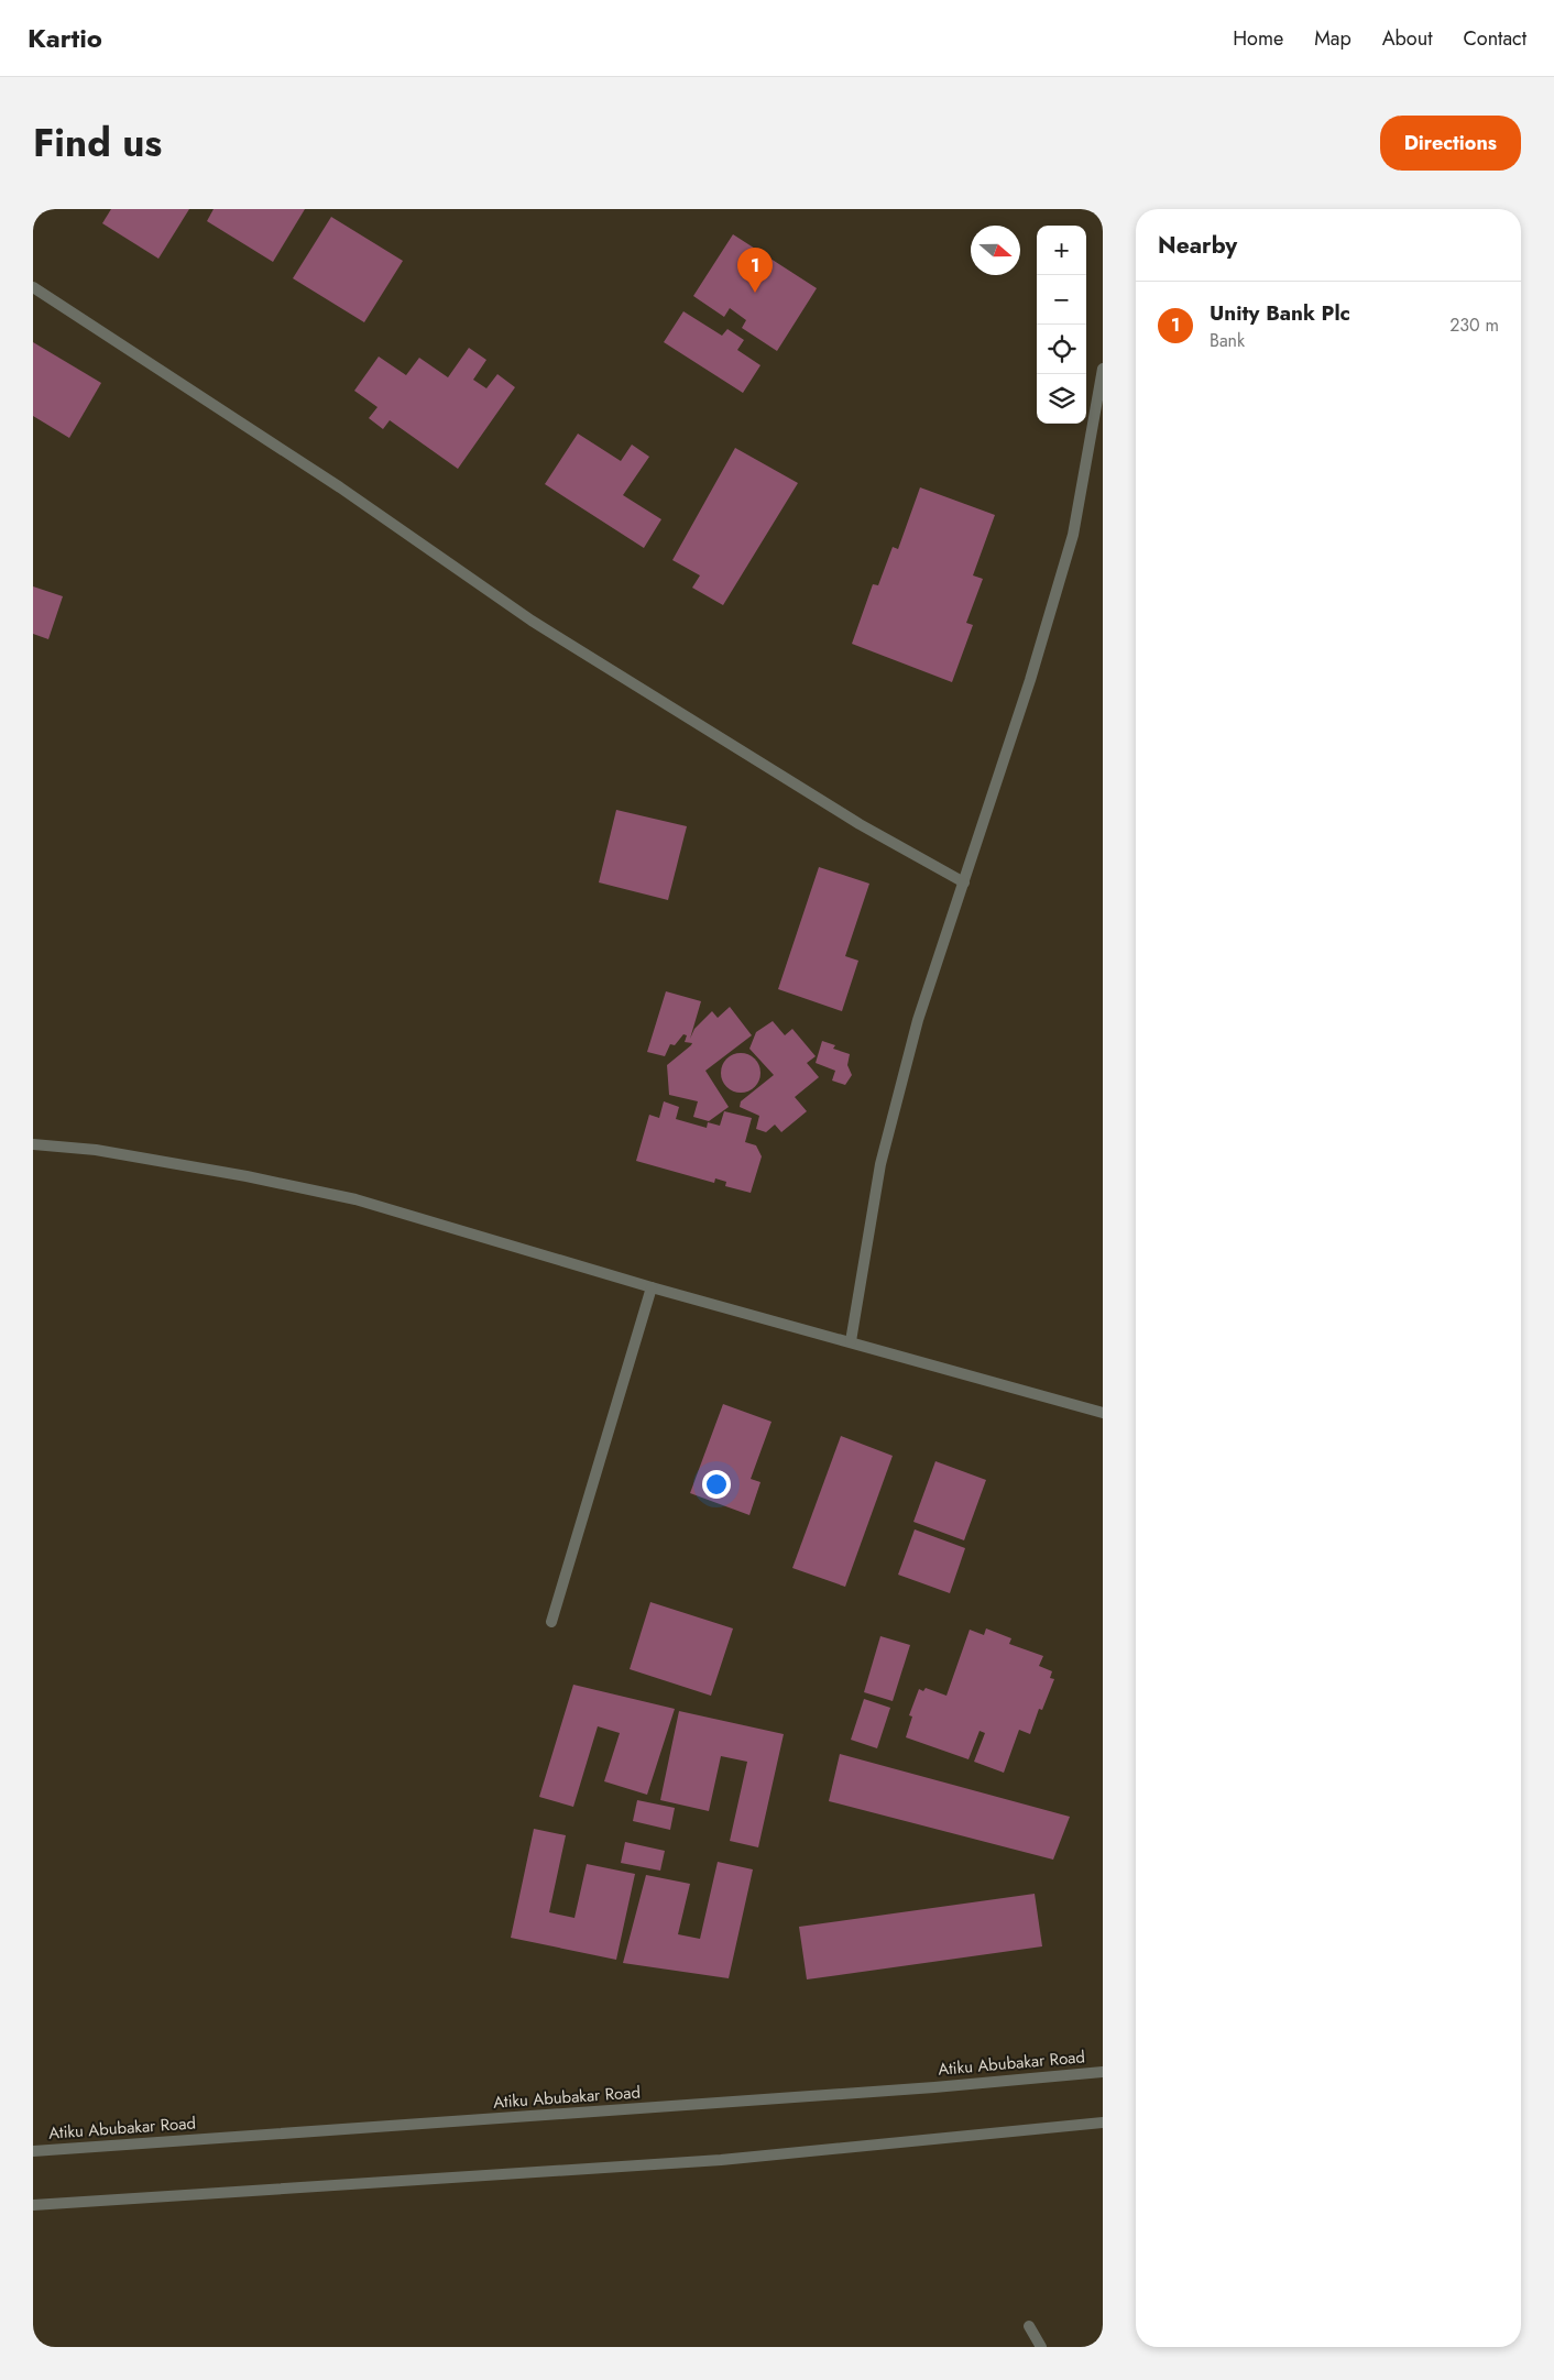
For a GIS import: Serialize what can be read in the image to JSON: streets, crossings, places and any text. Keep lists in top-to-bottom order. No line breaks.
{"streets":{"street":["Atiku Abubakar Road"]},"north":"right","page":{"header":"Kartio","nav":["Home","Map","About","Contact"],"title":"Find us","buttons":"Directions","heading":"Nearby","map_buttons":["+","−"],"pins":"1","list":[{"mark":"1","name":"Unity Bank Plc","note":"Bank","value":"230 m"}]}}
